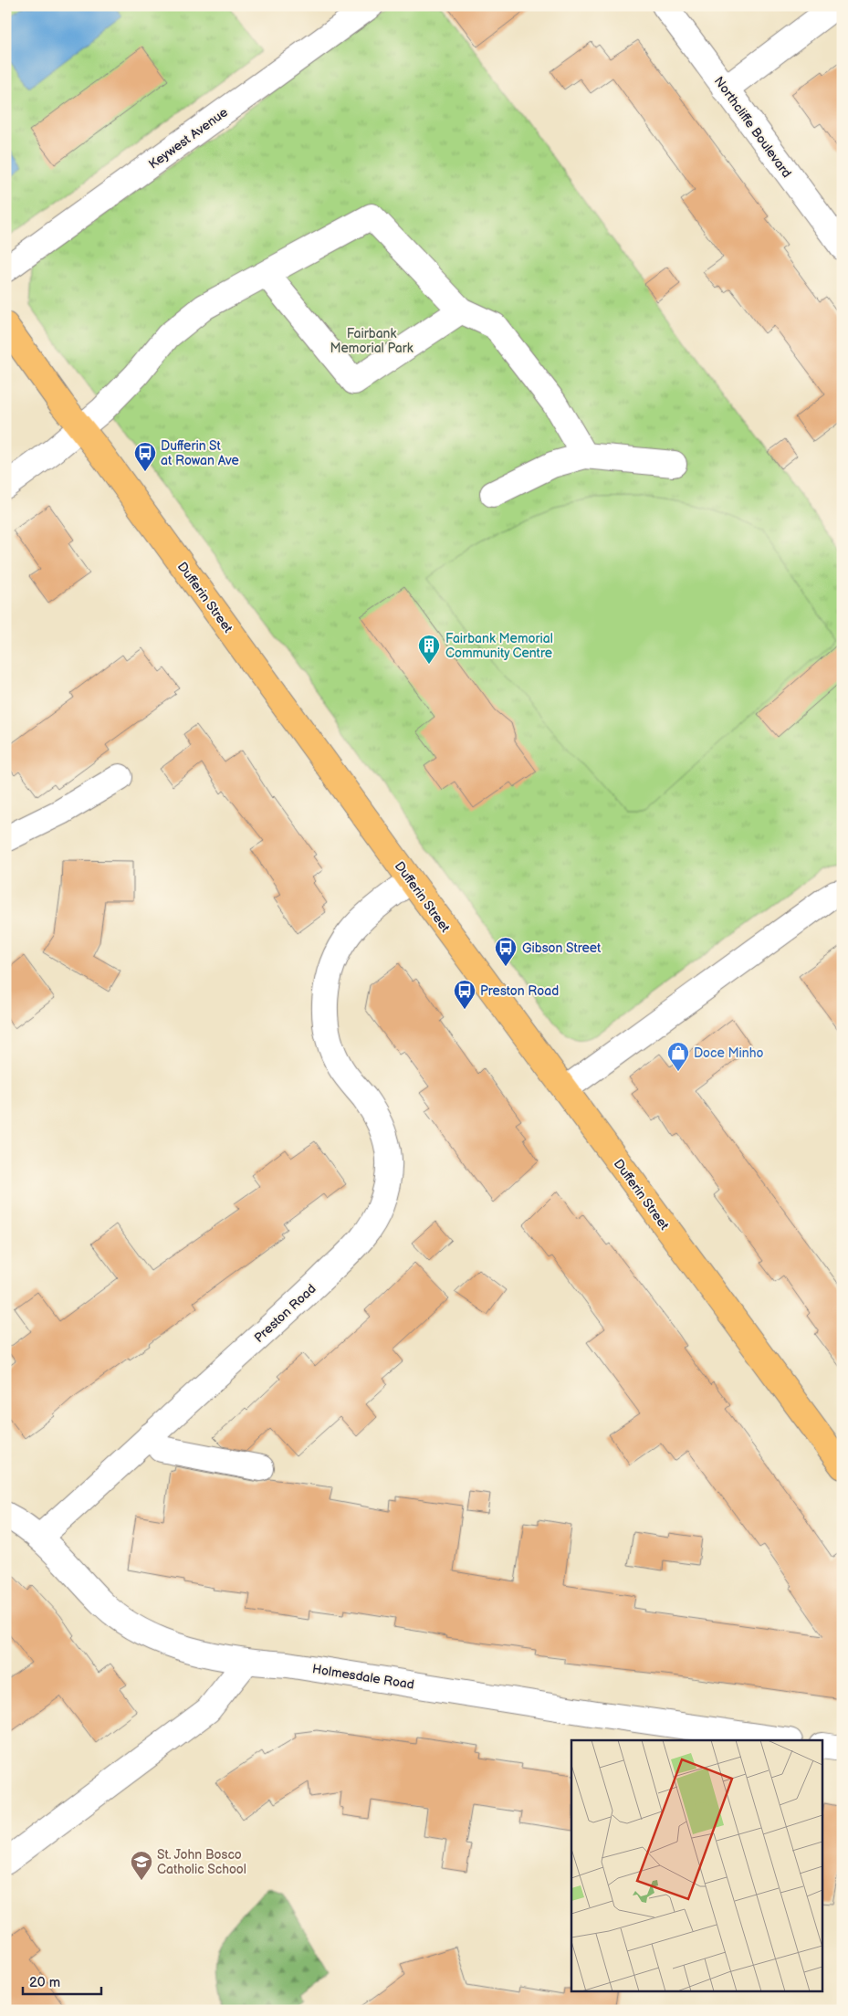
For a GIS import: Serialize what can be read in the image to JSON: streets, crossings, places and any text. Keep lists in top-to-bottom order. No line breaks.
{"streets":{"main road":["Dufferin Street"],"street":["Northcliffe Boulevard","Keywest Avenue","Preston Road","Holmesdale Road"]},"crossings":[["Dufferin Street","Preston Road"],["Preston Road","Holmesdale Road"]],"parks":["Fairbank Memorial Park"],"places":{"bus stop":["Dufferin St at Rowan Ave","Gibson Street","Preston Road"],"building":["Fairbank Memorial Community Centre"],"shop":["Doce Minho"],"school or university":["St. John Bosco Catholic School"]},"scale_bar":"20 m"}
